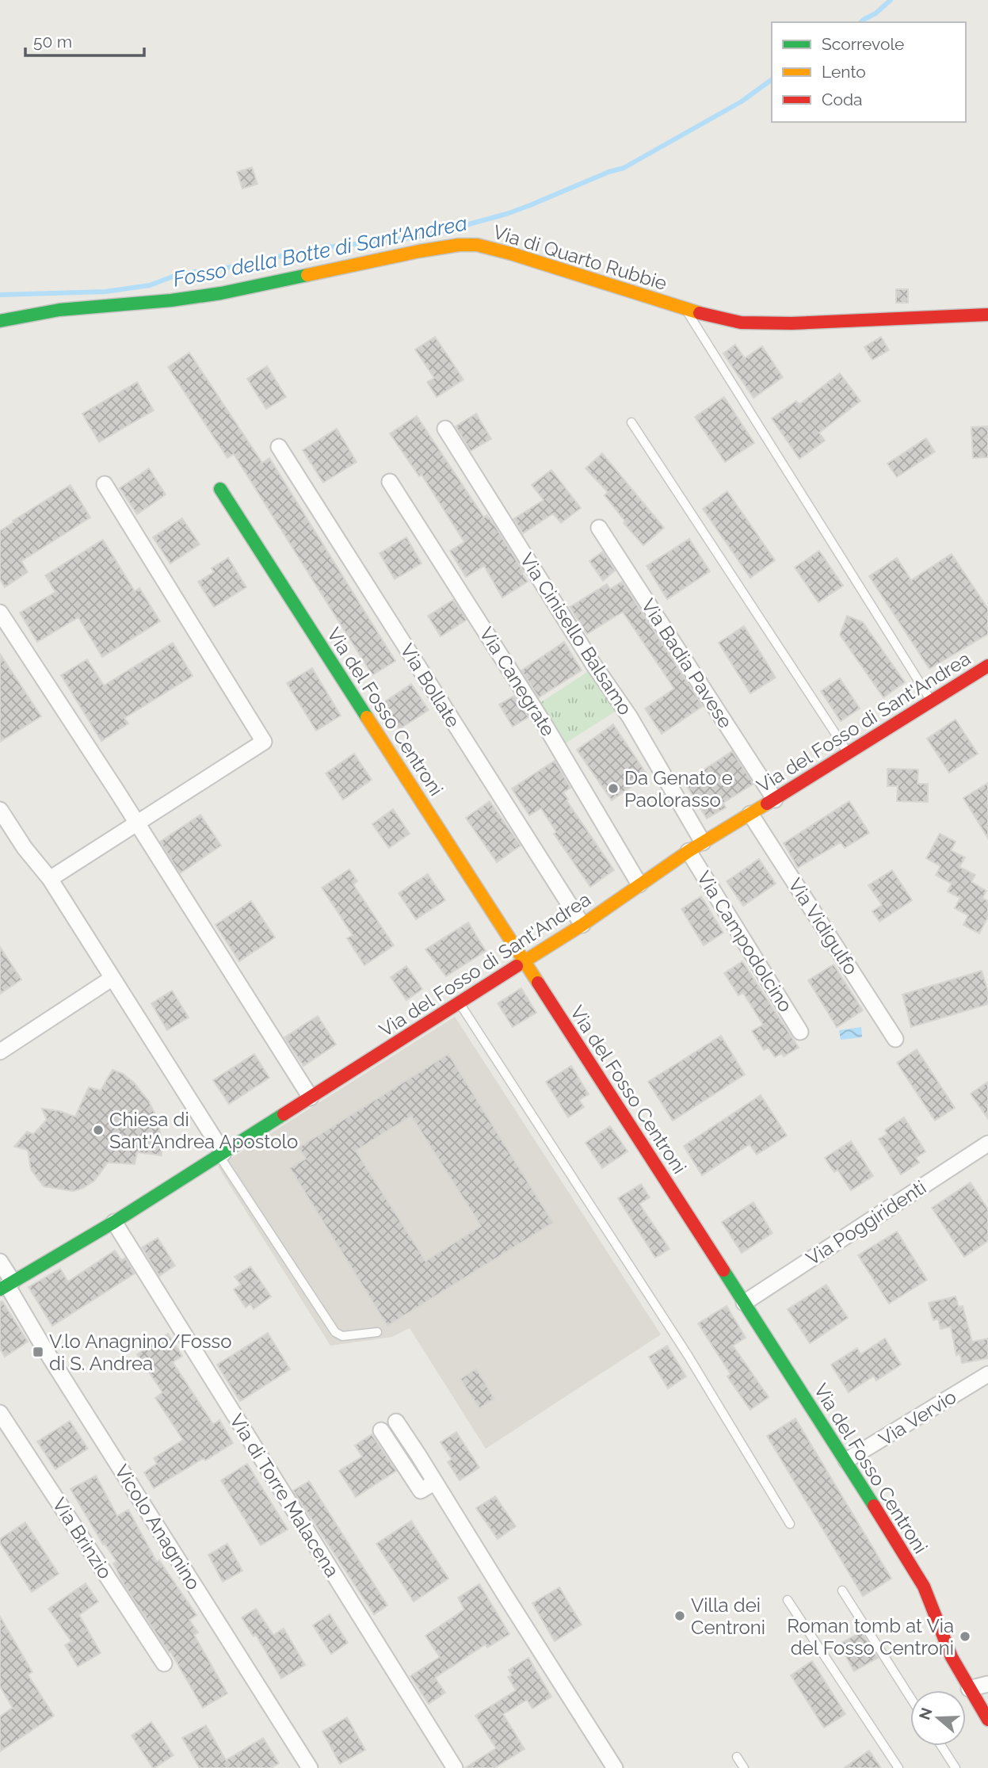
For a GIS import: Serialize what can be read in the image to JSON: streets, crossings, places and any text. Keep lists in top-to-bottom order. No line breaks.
{"streets":{"street":["Via di Quarto Rubbie","Via Cinisello Balsamo","Via Badia Pavese","Via Canegrate","Via Bollate","Via del Fosso Centroni","Via del Fosso di Sant'Andrea","Via Vidigulfo","Via Campodolcino","Via Poggiridenti","Via Vervio","Via di Torre Malacena","Vicolo Anagnino","Via Brinzio"]},"crossings":[["Via Cinisello Balsamo","Via del Fosso di Sant'Andrea"],["Via Badia Pavese","Via del Fosso di Sant'Andrea"],["Via Canegrate","Via del Fosso di Sant'Andrea"],["Via Bollate","Via del Fosso di Sant'Andrea"],["Via del Fosso Centroni","Via del Fosso di Sant'Andrea"],["Via del Fosso Centroni","Via Poggiridenti"],["Via del Fosso Centroni","Via Vervio"],["Via del Fosso di Sant'Andrea","Via Vidigulfo"],["Via del Fosso di Sant'Andrea","Via Campodolcino"],["Via del Fosso di Sant'Andrea","Via di Torre Malacena"],["Via del Fosso di Sant'Andrea","Vicolo Anagnino"]],"water":["Fosso della Botte di Sant'Andrea"],"places":{"other":["Da Genato e Paolorasso","Chiesa di Sant'Andrea Apostolo","Villa dei Centroni","Roman tomb at Via del Fosso Centroni"],"transit":["V.lo Anagnino/Fosso di S. Andrea"]},"legend":["Scorrevole","Lento","Coda"],"scale_bar":"50 m","north":"left"}
